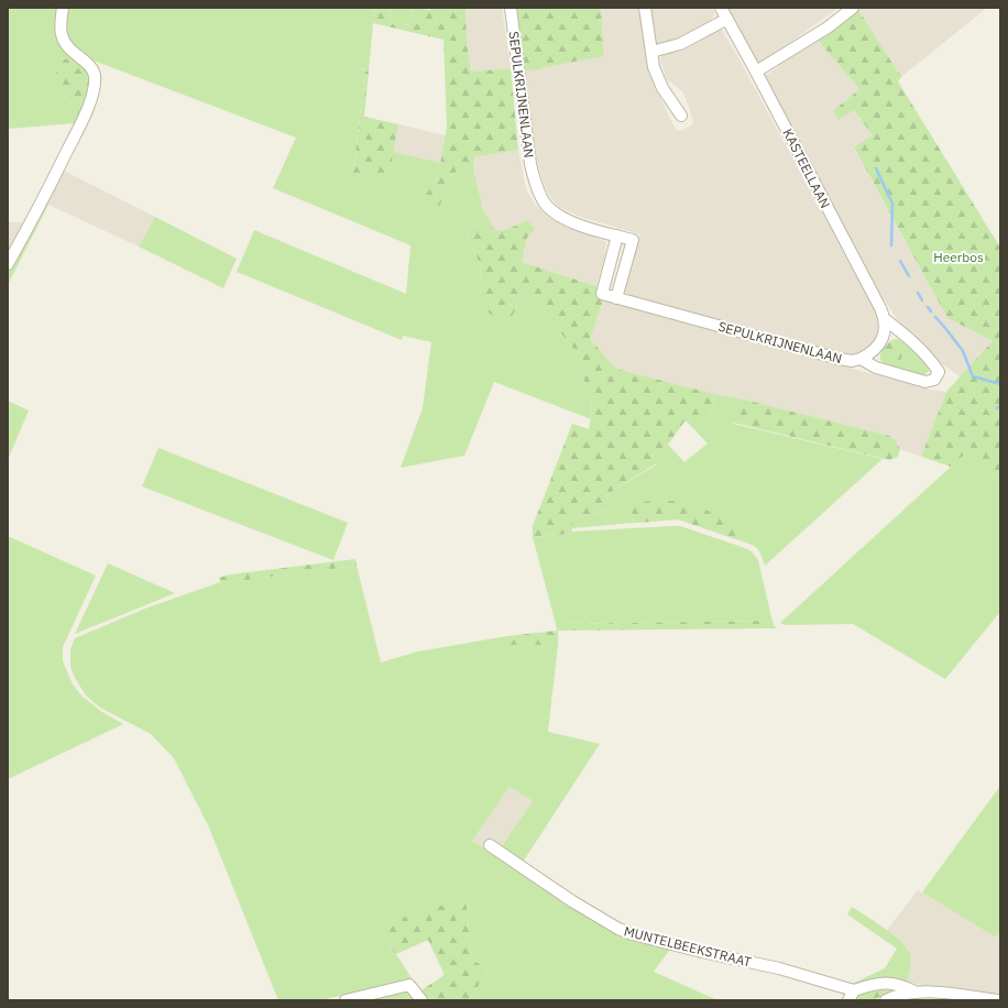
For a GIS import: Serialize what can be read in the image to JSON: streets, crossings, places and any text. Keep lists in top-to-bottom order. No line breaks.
{"streets":{"street":["SEPULKRIJNENLAAN","KASTEELLAAN","MUNTELBEEKSTRAAT"]},"crossings":[["SEPULKRIJNENLAAN","KASTEELLAAN"]],"parks":["Heerbos"]}
